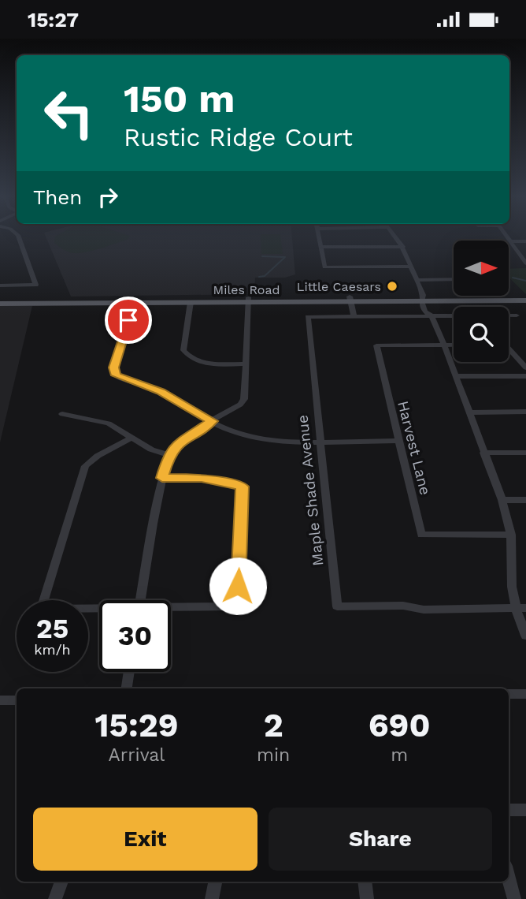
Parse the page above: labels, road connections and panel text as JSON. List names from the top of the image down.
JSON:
{
  "streets": {
    "main road": ["Miles Road"],
    "street": ["Harvest Lane", "Maple Shade Avenue"]
  },
  "places": ["Little Caesars"],
  "north": "right",
  "page": {
    "status": "15:27",
    "turn": ["150 m", "Rustic Ridge Court"],
    "then": "Then",
    "speed": "25 km/h",
    "limit": "30",
    "eta": [
      "15:29",
      "Arrival",
      "2",
      "min",
      "690",
      "m"
    ],
    "buttons": ["Exit", "Share"]
  }
}
